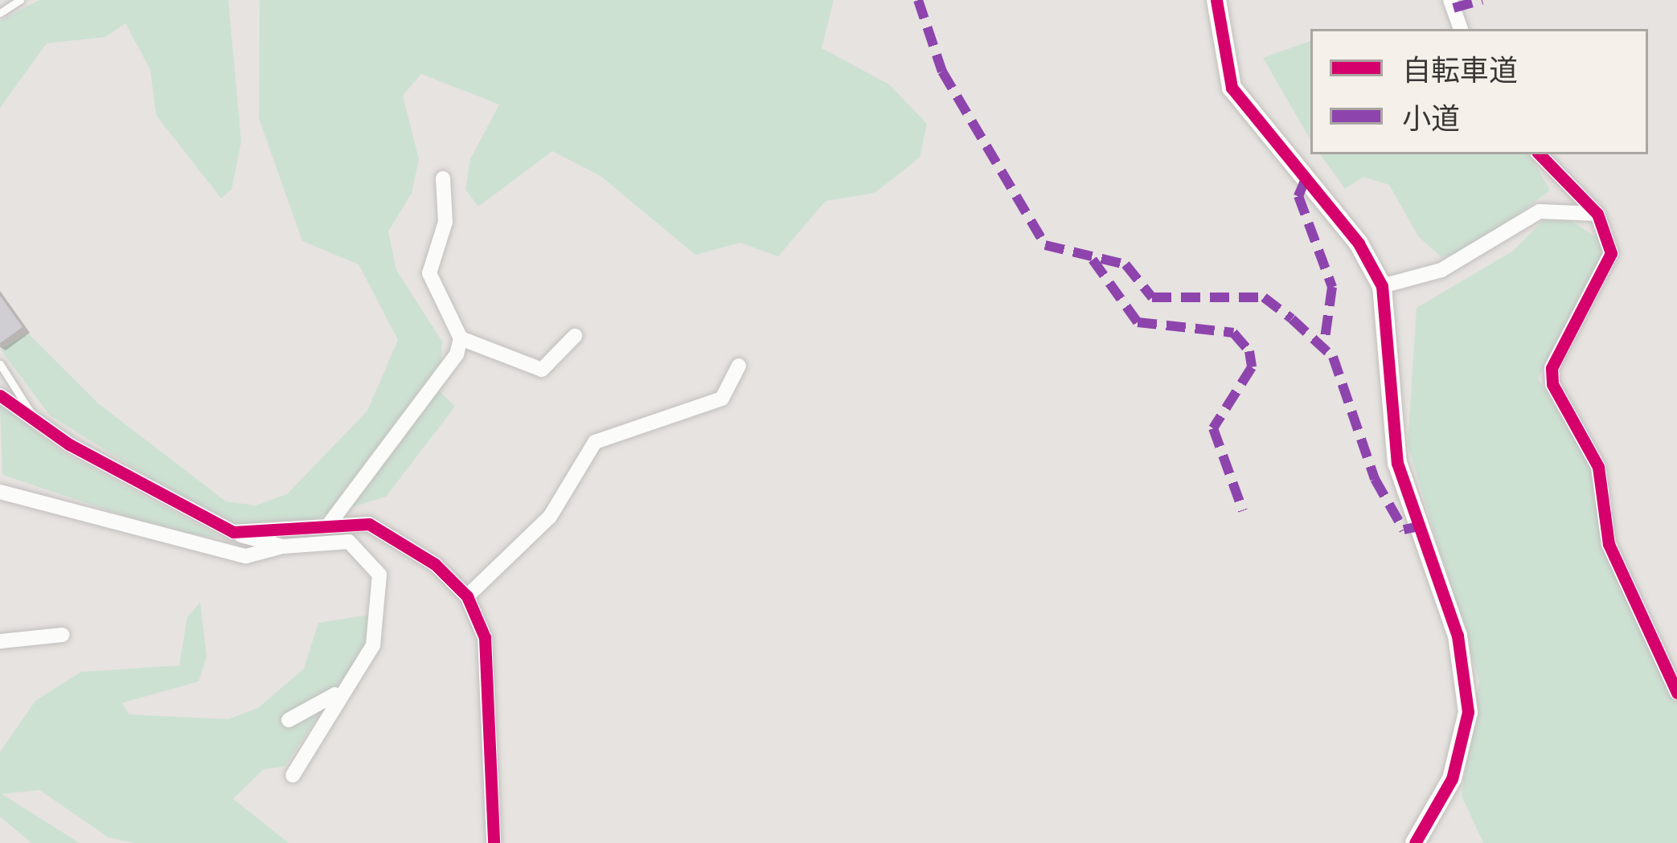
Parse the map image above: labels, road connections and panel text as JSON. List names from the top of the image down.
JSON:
{
  "legend": ["自転車道", "小道"]
}
